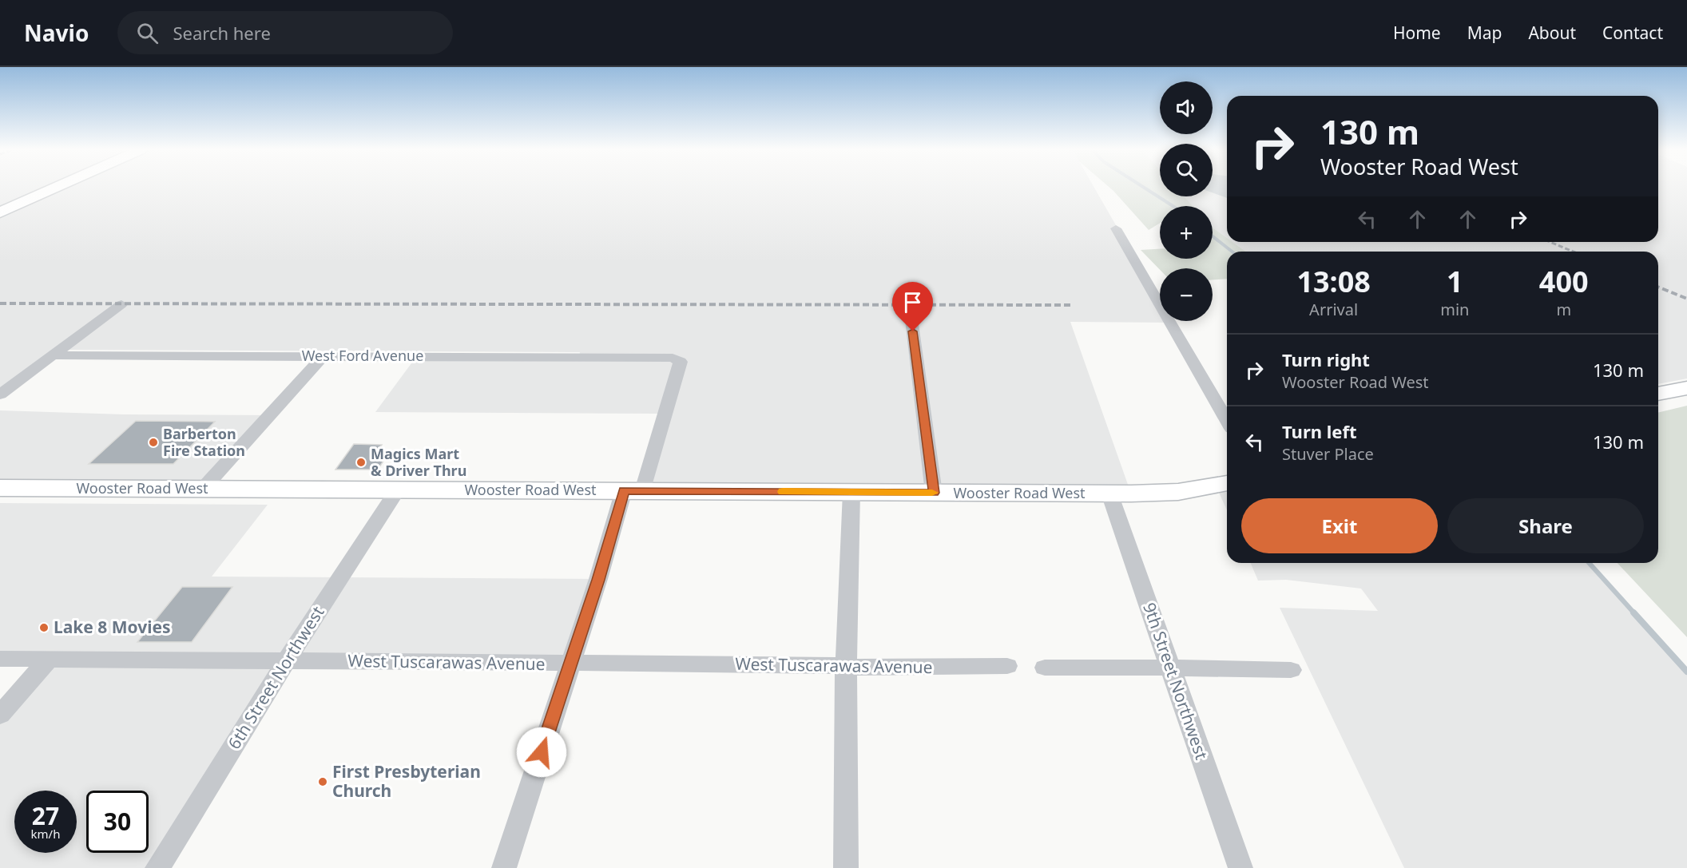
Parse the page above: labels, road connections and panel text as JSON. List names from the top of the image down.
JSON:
{
  "streets": {
    "main road": ["Wooster Road West"],
    "street": [
      "West Ford Avenue",
      "West Tuscarawas Avenue",
      "6th Street Northwest",
      "9th Street Northwest"
    ]
  },
  "crossings": [
    ["West Ford Avenue", "Wooster Road West"],
    ["Wooster Road West", "6th Street Northwest"],
    ["Wooster Road West", "9th Street Northwest"],
    ["West Tuscarawas Avenue", "6th Street Northwest"]
  ],
  "places": [
    "Barberton Fire Station",
    "Magics Mart & Driver Thru",
    "Lake 8 Movies",
    "First Presbyterian Church"
  ],
  "page": {
    "header": "Navio",
    "search": "Search here",
    "nav": [
      "Home",
      "Map",
      "About",
      "Contact"
    ],
    "map_buttons": ["+", "−"],
    "turn": ["130 m", "Wooster Road West"],
    "eta": [
      "13:08",
      "Arrival",
      "1",
      "min",
      "400",
      "m"
    ],
    "list": [
      {
        "name": "Turn right",
        "note": "Wooster Road West",
        "value": "130 m"
      },
      {
        "name": "Turn left",
        "note": "Stuver Place",
        "value": "130 m"
      }
    ],
    "buttons": ["Exit", "Share"],
    "speed": "27 km/h",
    "limit": "30"
  }
}
